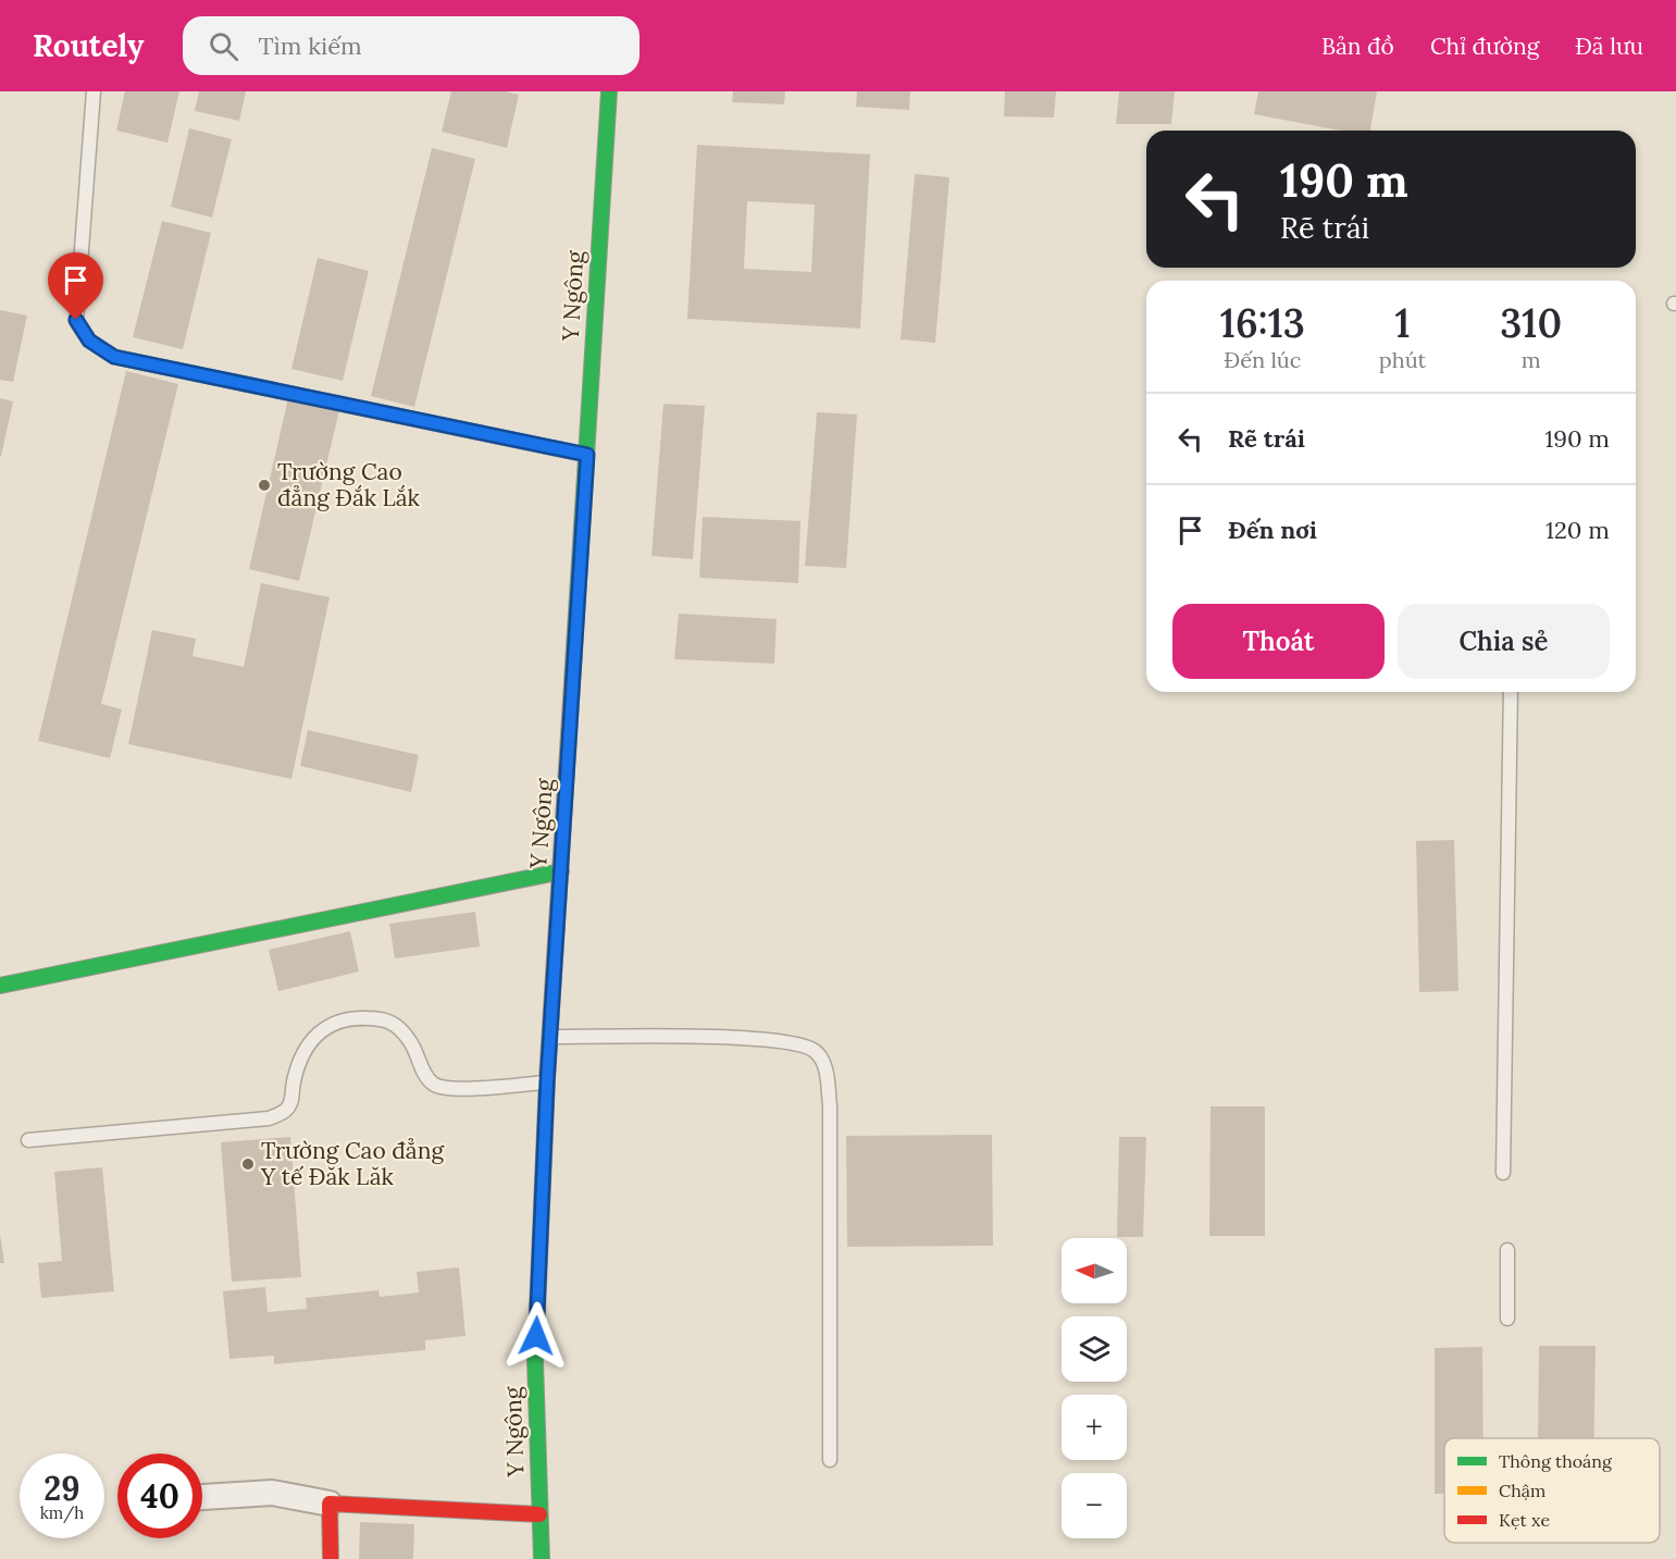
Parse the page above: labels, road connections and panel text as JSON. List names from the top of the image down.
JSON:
{
  "streets": {
    "street": ["Y Ngông"]
  },
  "places": ["Trường Cao đẳng Đắk Lắk", "Trường Cao đẳng Y tế Đăk Lăk"],
  "legend": ["Thông thoáng", "Chậm", "Kẹt xe"],
  "north": "left",
  "page": {
    "header": "Routely",
    "search": "Tìm kiếm",
    "nav": ["Bản đồ", "Chỉ đường", "Đã lưu"],
    "turn": ["190 m", "Rẽ trái"],
    "eta": [
      "16:13",
      "Đến lúc",
      "1",
      "phút",
      "310",
      "m"
    ],
    "list": [
      {
        "name": "Rẽ trái",
        "value": "190 m"
      },
      {
        "name": "Đến nơi",
        "value": "120 m"
      }
    ],
    "buttons": ["Thoát", "Chia sẻ"],
    "map_buttons": ["+", "−"],
    "speed": "29 km/h",
    "limit": "40"
  }
}
